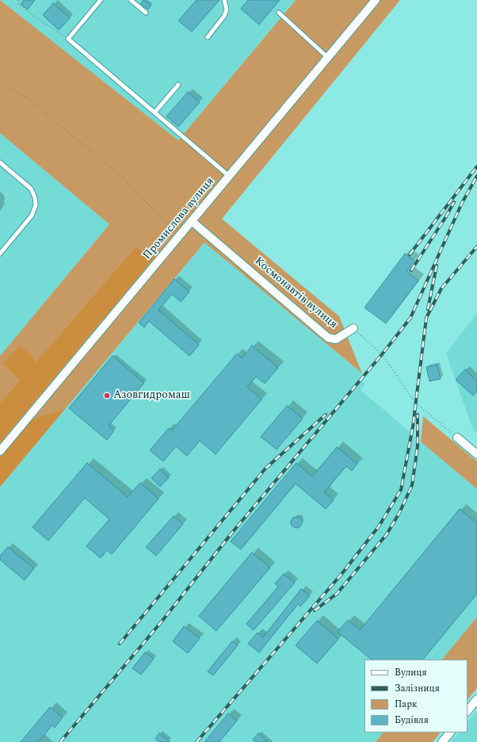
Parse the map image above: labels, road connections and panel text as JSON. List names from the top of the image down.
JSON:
{
  "streets": {
    "street": ["Промислова вулиця", "Космонавтів вулиця"]
  },
  "crossings": [
    ["Промислова вулиця", "Космонавтів вулиця"]
  ],
  "places": ["Азовгидромаш"],
  "legend": [
    "Вулиця",
    "Залізниця",
    "Парк",
    "Будівля"
  ]
}
